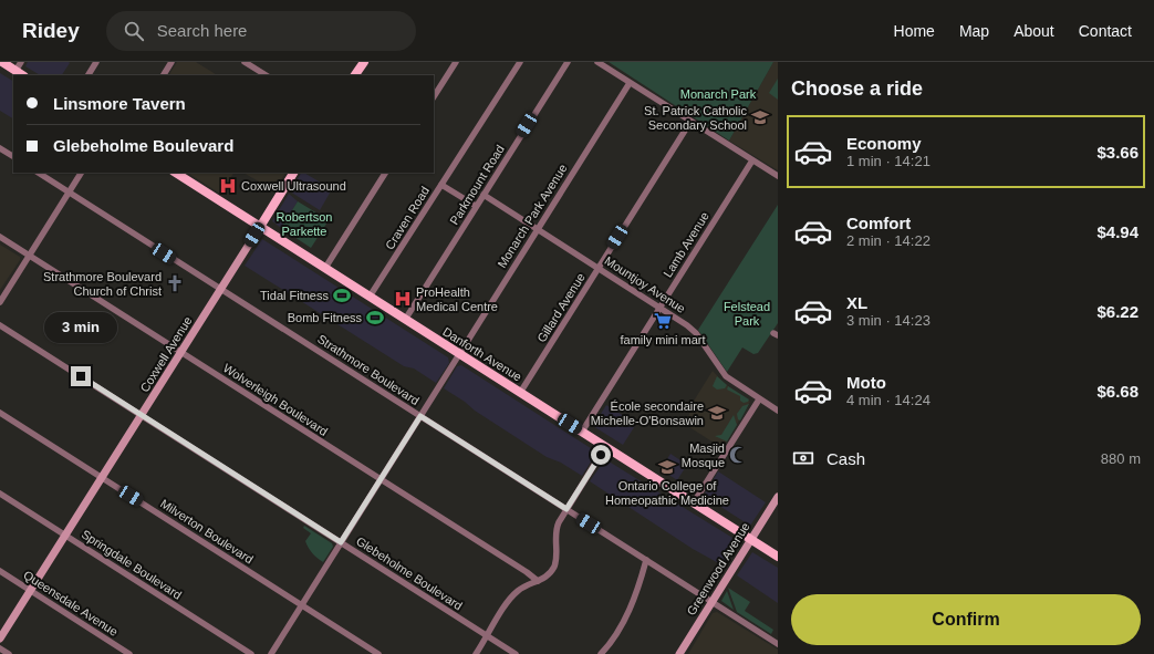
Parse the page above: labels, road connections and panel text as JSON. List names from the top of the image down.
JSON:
{
  "streets": {
    "main road": ["Coxwell Avenue", "Danforth Avenue", "Greenwood Avenue"],
    "street": [
      "Parkmount Road",
      "Monarch Park Avenue",
      "Craven Road",
      "Lamb Avenue",
      "Mountjoy Avenue",
      "Gillard Avenue",
      "Strathmore Boulevard",
      "Wolverleigh Boulevard",
      "Milverton Boulevard",
      "Springdale Boulevard",
      "Glebeholme Boulevard",
      "Queensdale Avenue"
    ]
  },
  "crossings": [
    ["Parkmount Road", "Mountjoy Avenue"],
    ["Parkmount Road", "Danforth Avenue"],
    ["Monarch Park Avenue", "Mountjoy Avenue"],
    ["Monarch Park Avenue", "Danforth Avenue"],
    ["Monarch Park Avenue", "Strathmore Boulevard"],
    ["Monarch Park Avenue", "Wolverleigh Boulevard"],
    ["Monarch Park Avenue", "Milverton Boulevard"],
    ["Monarch Park Avenue", "Glebeholme Boulevard"],
    ["Craven Road", "Danforth Avenue"],
    ["Lamb Avenue", "Mountjoy Avenue"],
    ["Lamb Avenue", "Danforth Avenue"],
    ["Mountjoy Avenue", "Gillard Avenue"],
    ["Gillard Avenue", "Danforth Avenue"],
    ["Coxwell Avenue", "Danforth Avenue"],
    ["Coxwell Avenue", "Strathmore Boulevard"],
    ["Coxwell Avenue", "Wolverleigh Boulevard"],
    ["Coxwell Avenue", "Milverton Boulevard"],
    ["Coxwell Avenue", "Springdale Boulevard"],
    ["Coxwell Avenue", "Glebeholme Boulevard"],
    ["Coxwell Avenue", "Queensdale Avenue"],
    ["Danforth Avenue", "Greenwood Avenue"],
    ["Strathmore Boulevard", "Greenwood Avenue"]
  ],
  "parks": ["Monarch Park", "Robertson Parkette", "Felstead Park"],
  "places": {
    "school or university": ["St. Patrick Catholic Secondary School", "École secondaire Michelle-O'Bonsawin", "Ontario College of Homeopathic Medicine"],
    "hospital": ["Coxwell Ultrasound", "ProHealth Medical Centre"],
    "church": ["Strathmore Boulevard Church of Christ"],
    "sports": ["Tidal Fitness", "Bomb Fitness"],
    "supermarket": ["family mini mart"],
    "mosque": ["Masjid Mosque"]
  },
  "page": {
    "header": "Ridey",
    "search": "Search here",
    "nav": [
      "Home",
      "Map",
      "About",
      "Contact"
    ],
    "heading": "Choose a ride",
    "banner": ["Linsmore Tavern", "Glebeholme Boulevard"],
    "list": [
      {
        "name": "Economy",
        "note": "1 min · 14:21",
        "value": "$3.66"
      },
      {
        "name": "Comfort",
        "note": "2 min · 14:22",
        "value": "$4.94"
      },
      {
        "name": "XL",
        "note": "3 min · 14:23",
        "value": "$6.22"
      },
      {
        "name": "Moto",
        "note": "4 min · 14:24",
        "value": "$6.68"
      }
    ],
    "bubble": "3 min",
    "pay": ["Cash", "880 m"],
    "buttons": "Confirm"
  }
}
